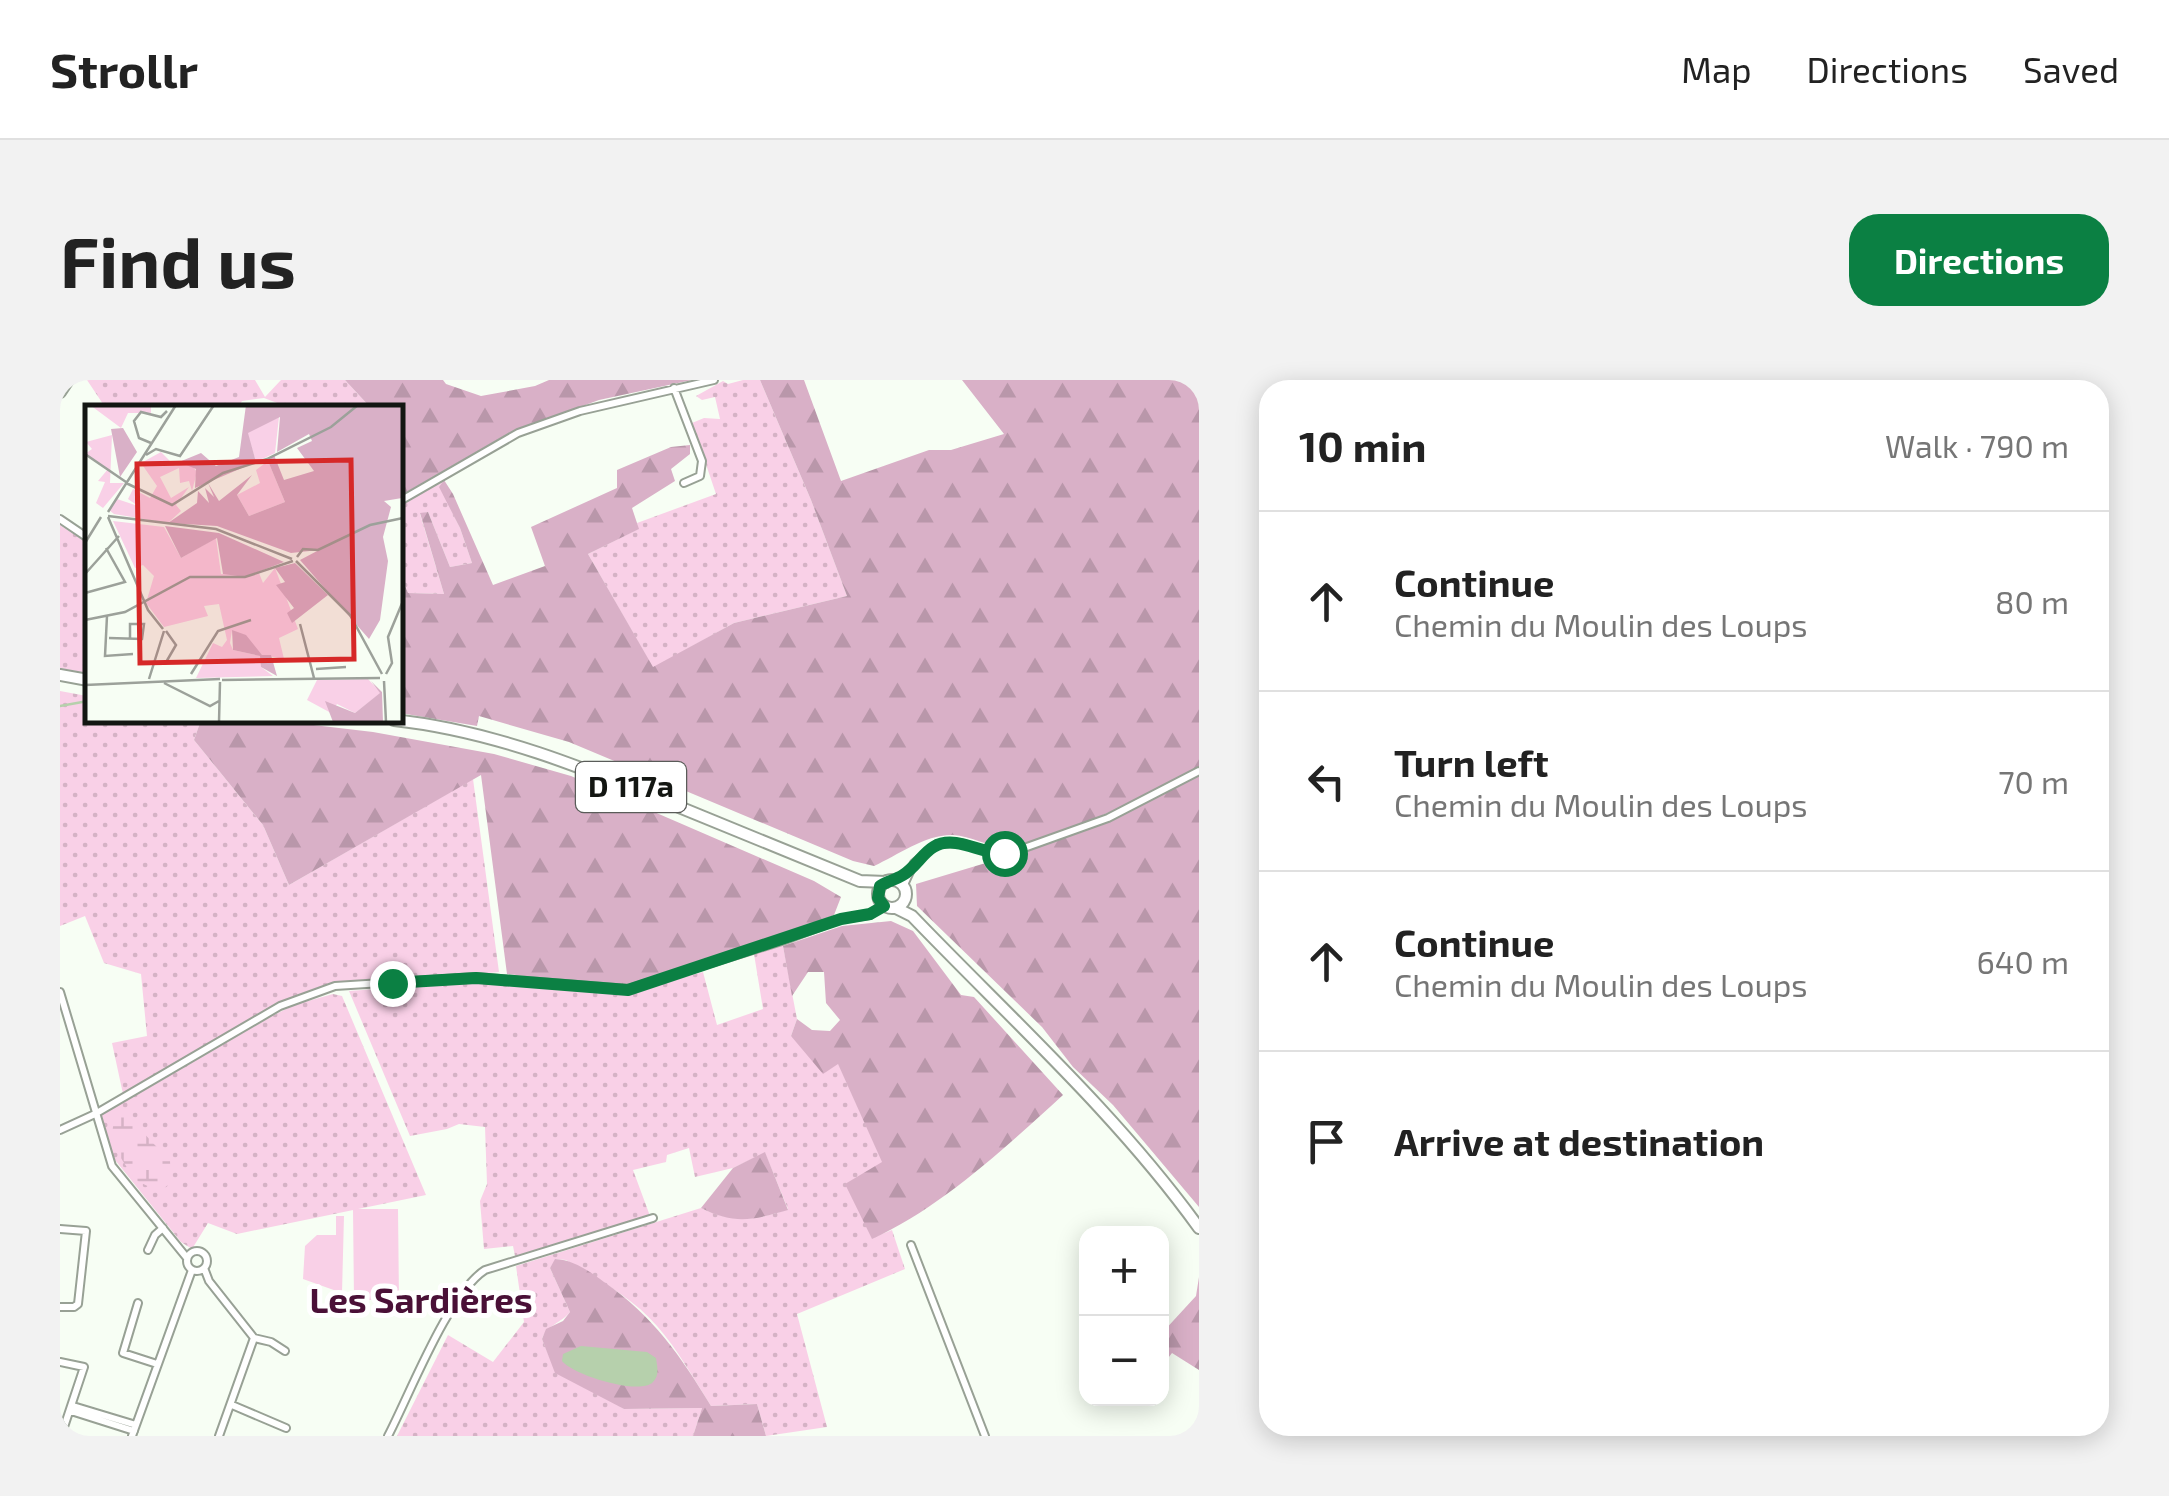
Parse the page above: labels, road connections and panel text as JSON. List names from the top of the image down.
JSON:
{
  "streets": {
    "main road": ["D 117a"]
  },
  "districts": ["Les Sardières"],
  "page": {
    "header": "Strollr",
    "nav": ["Map", "Directions", "Saved"],
    "buttons": "Directions",
    "title": "Find us",
    "heading": ["10 min", "Walk · 790 m"],
    "list": [
      ["Continue", "Chemin du Moulin des Loups", "80 m"],
      ["Turn left", "Chemin du Moulin des Loups", "70 m"],
      ["Continue", "Chemin du Moulin des Loups", "640 m"],
      "Arrive at destination"
    ],
    "map_buttons": ["+", "−"]
  }
}
